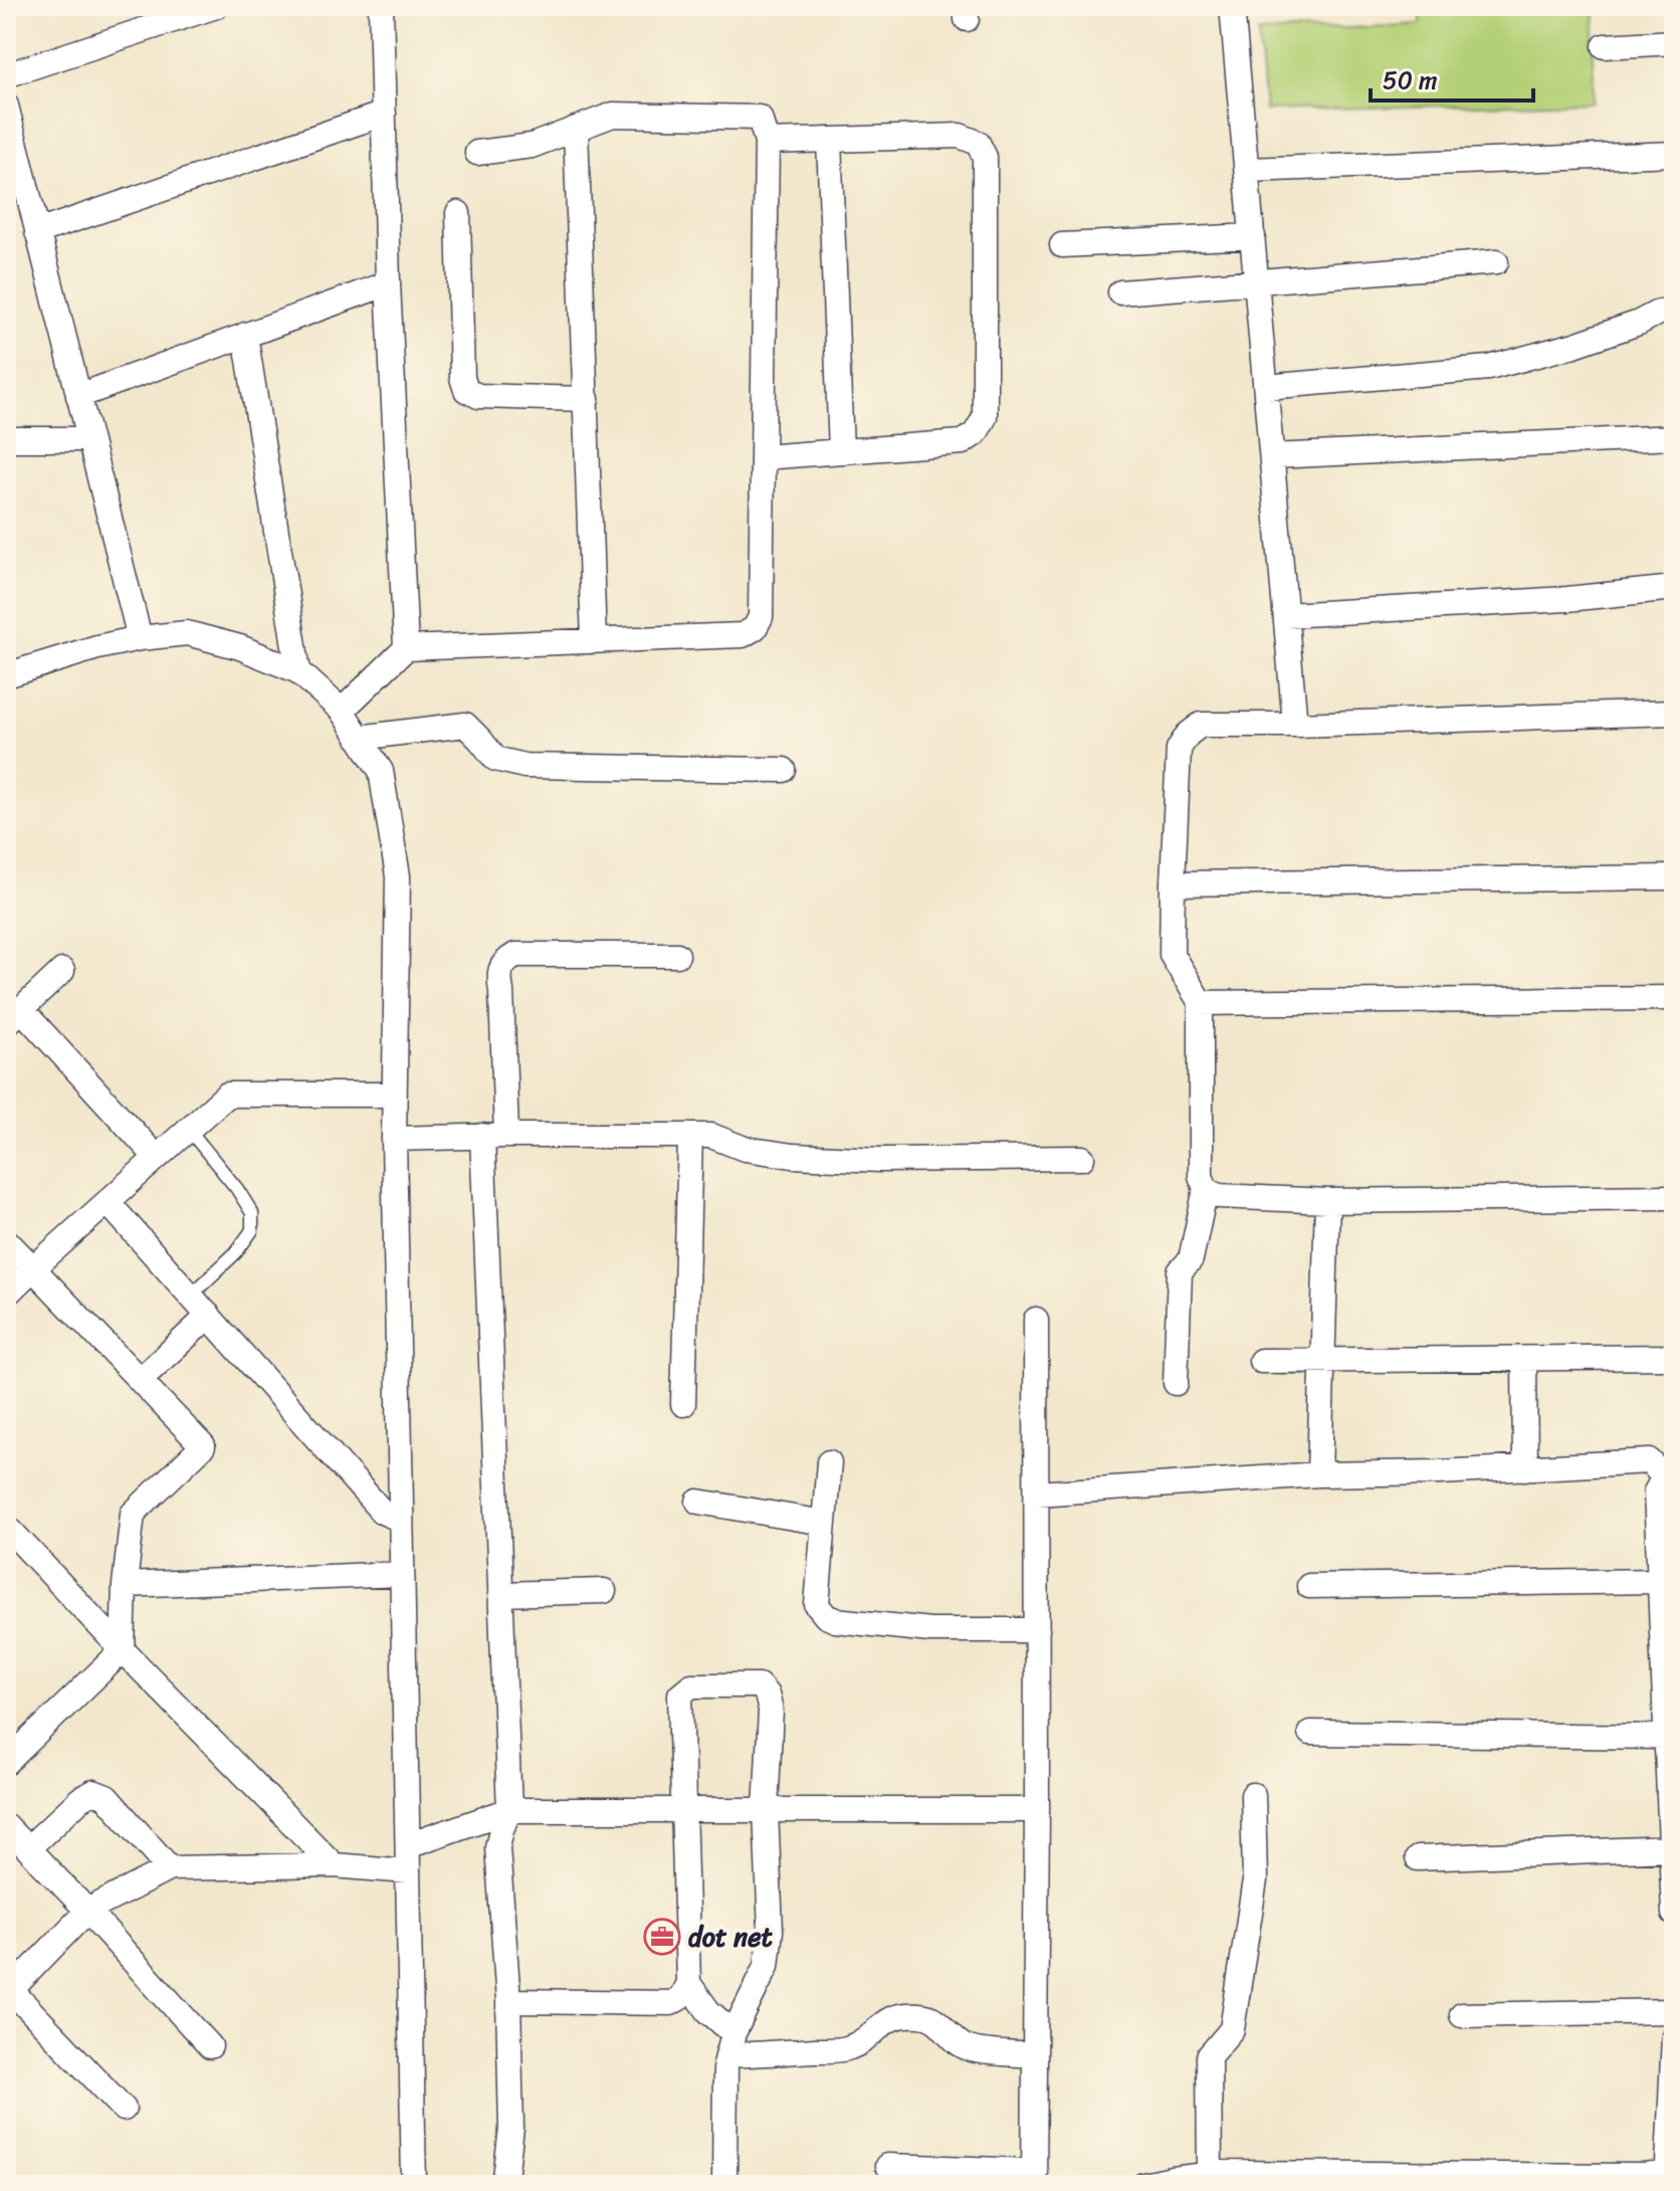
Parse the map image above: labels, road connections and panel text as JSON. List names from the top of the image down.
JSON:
{
  "places": {
    "office": ["dot net"]
  },
  "scale_bar": "50 m"
}
